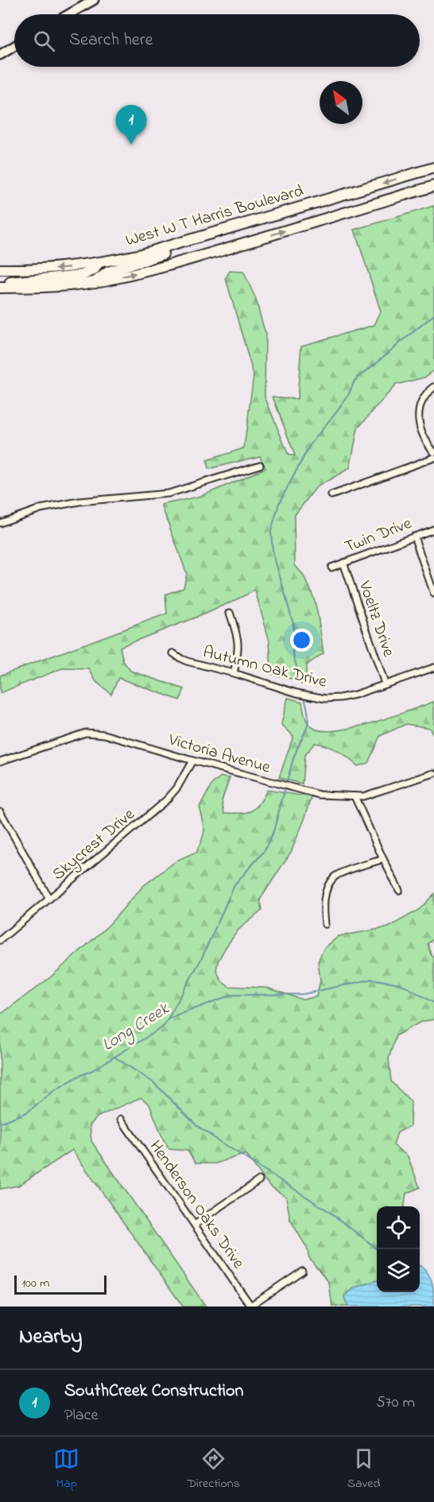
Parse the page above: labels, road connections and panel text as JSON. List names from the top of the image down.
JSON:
{
  "streets": {
    "main road": ["West W T Harris Boulevard"],
    "street": [
      "Twin Drive",
      "Voeltz Drive",
      "Autumn Oak Drive",
      "Victoria Avenue",
      "Skycrest Drive",
      "Henderson Oaks Drive"
    ]
  },
  "crossings": [
    ["Twin Drive", "Voeltz Drive"],
    ["Voeltz Drive", "Autumn Oak Drive"],
    ["Victoria Avenue", "Skycrest Drive"]
  ],
  "water": ["Long Creek"],
  "scale_bar": "100 m",
  "north": "top left",
  "page": {
    "search": "Search here",
    "pins": "1",
    "scale": "100 m",
    "heading": "Nearby",
    "list": [
      {
        "mark": "1",
        "name": "SouthCreek Construction",
        "note": "Place",
        "value": "570 m"
      }
    ],
    "nav": ["Map", "Directions", "Saved"]
  }
}
